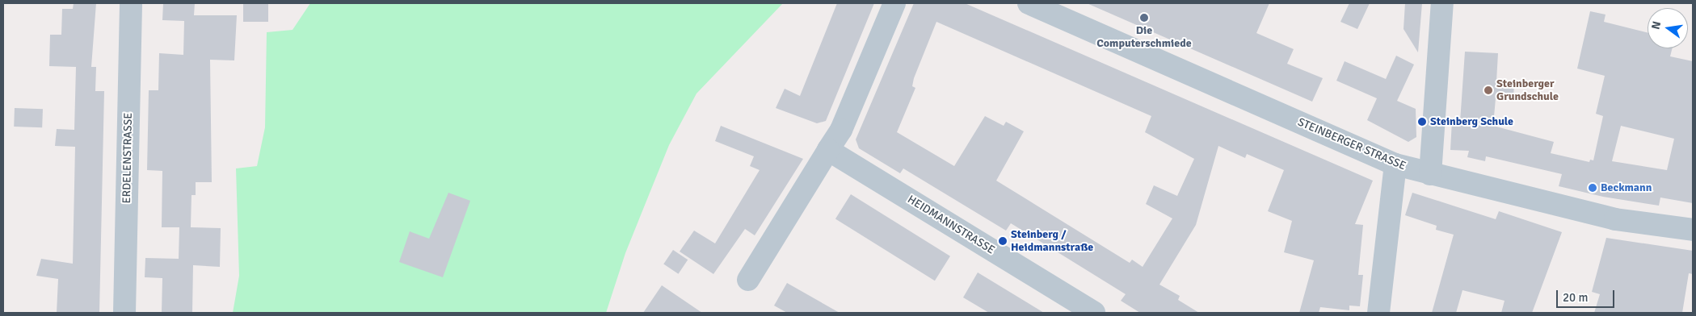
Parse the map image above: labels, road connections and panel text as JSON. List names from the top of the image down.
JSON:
{
  "streets": {
    "street": ["STEINBERGER STRASSE", "ERDELENSTRASSE", "HEIDMANNSTRASSE"]
  },
  "places": [
    "Die Computerschmiede",
    "Steinberger Grundschule",
    "Steinberg Schule",
    "Beckmann",
    "Steinberg / Heidmannstraße"
  ],
  "scale_bar": "20 m",
  "north": "left"
}
